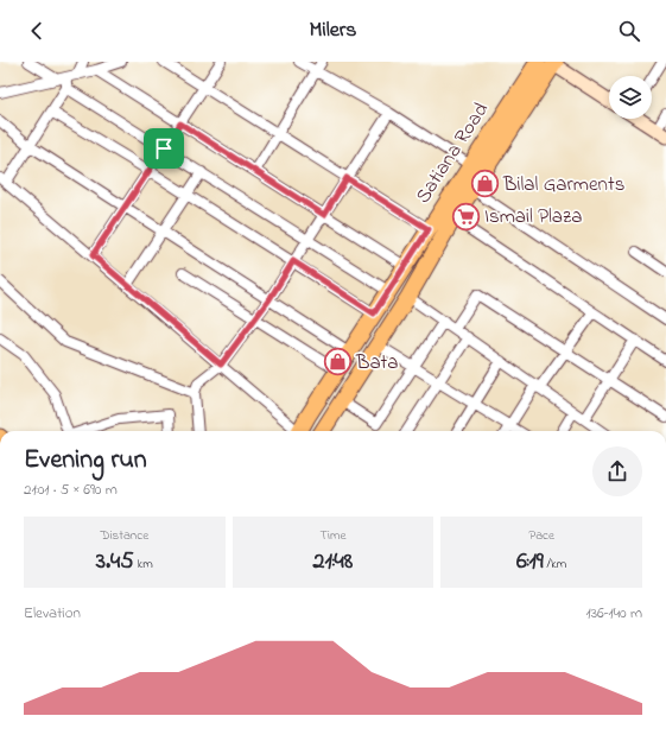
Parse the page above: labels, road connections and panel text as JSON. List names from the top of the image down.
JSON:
{
  "streets": {
    "main road": ["Satiana Road"]
  },
  "places": {
    "shop": ["Bilal Garments", "Bata"],
    "supermarket": ["Ismail Plaza"]
  },
  "page": {
    "header": "Milers",
    "heading": ["Evening run", "21:01 · 5 × 690 m"],
    "stats": [
      ["Distance", "3.45 km"],
      ["Time", "21:48"],
      ["Pace", "6:19 /km"]
    ],
    "chart": ["Elevation", "136–140 m"]
  }
}
